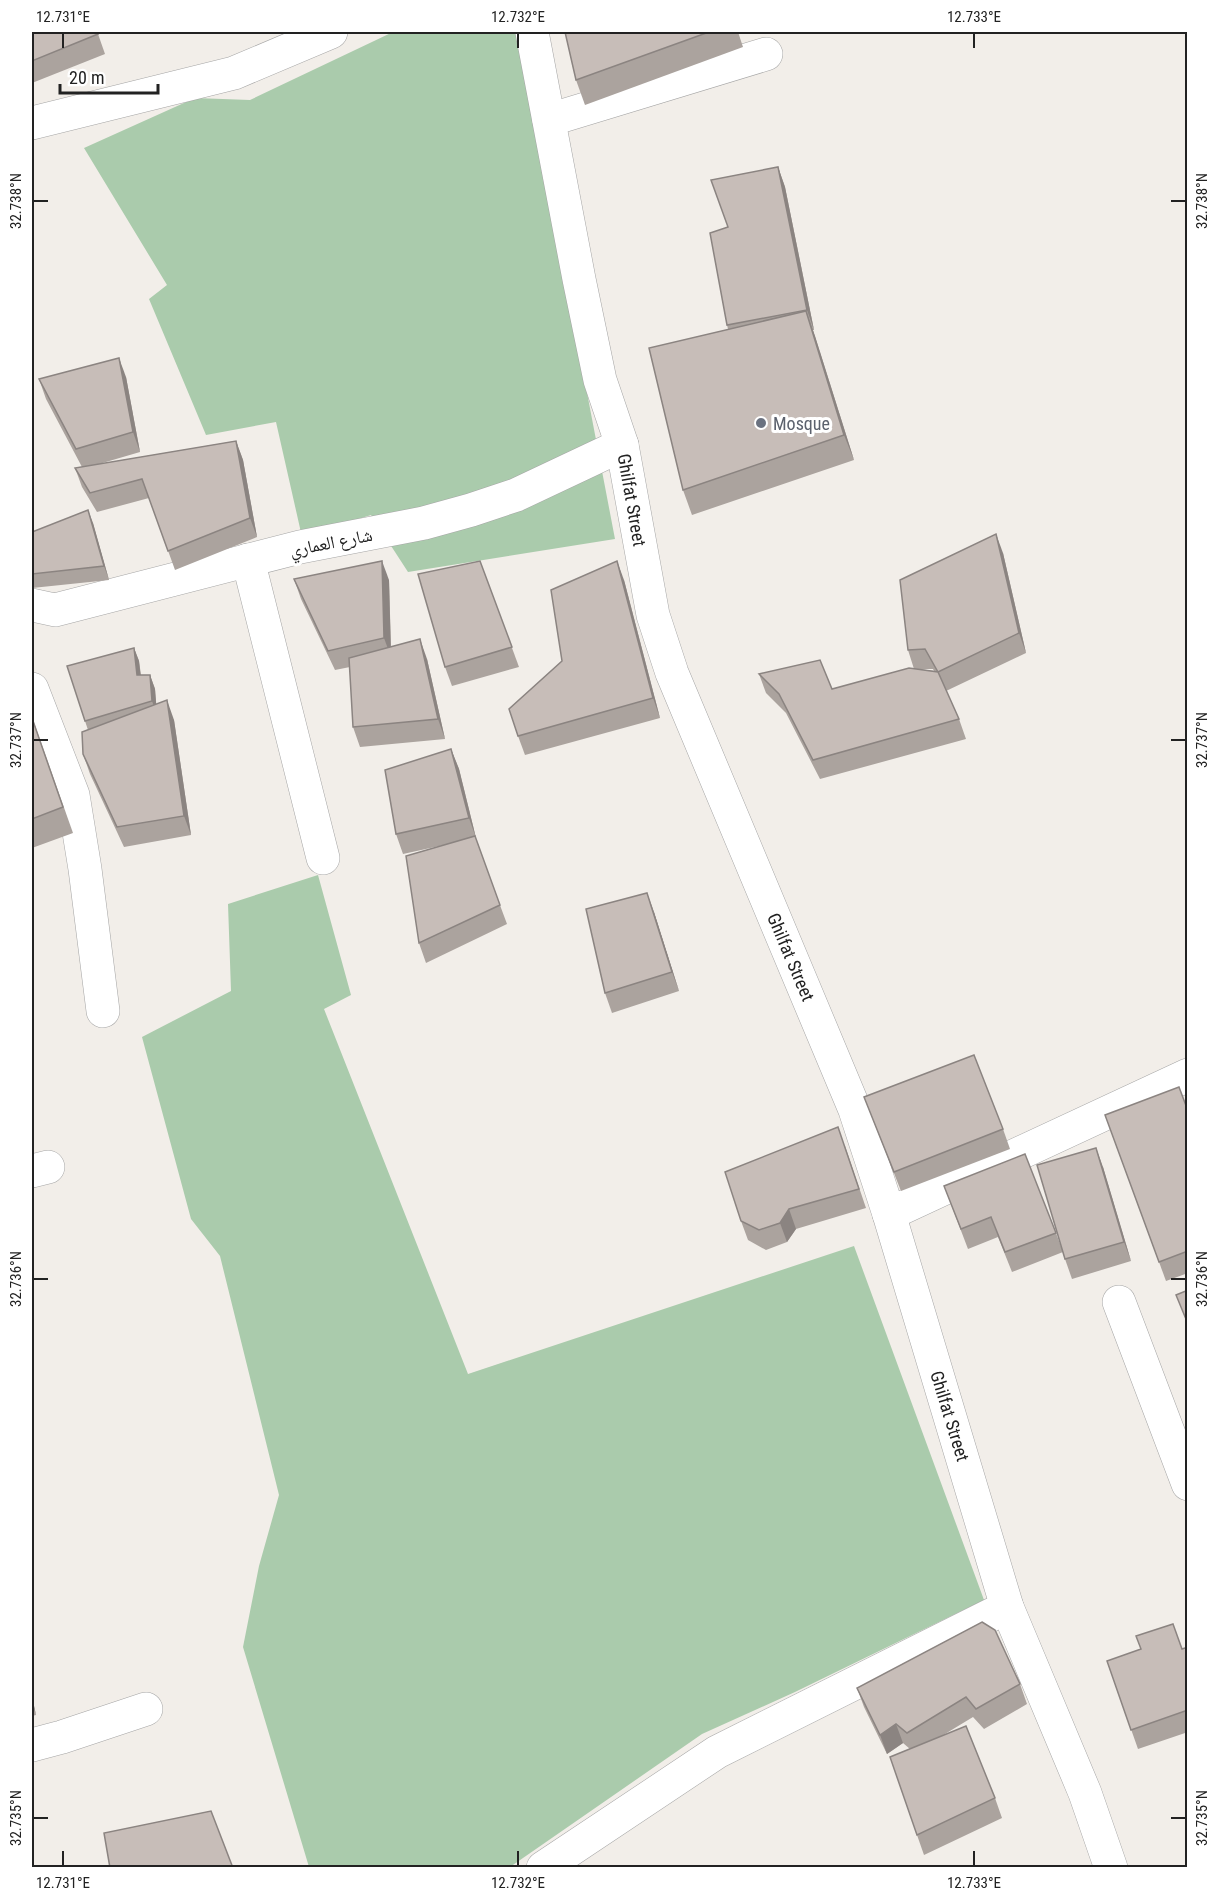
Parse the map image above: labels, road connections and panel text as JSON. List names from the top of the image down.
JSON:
{
  "streets": {
    "street": ["Ghilfat Street", "شارع العماري"]
  },
  "crossings": [
    ["Ghilfat Street", "شارع العماري"]
  ],
  "places": ["Mosque"],
  "scale_bar": "20 m",
  "coordinates": [
    "12.731°E",
    "12.732°E",
    "12.733°E",
    "32.738°N",
    "32.737°N",
    "32.736°N",
    "32.735°N"
  ]
}
